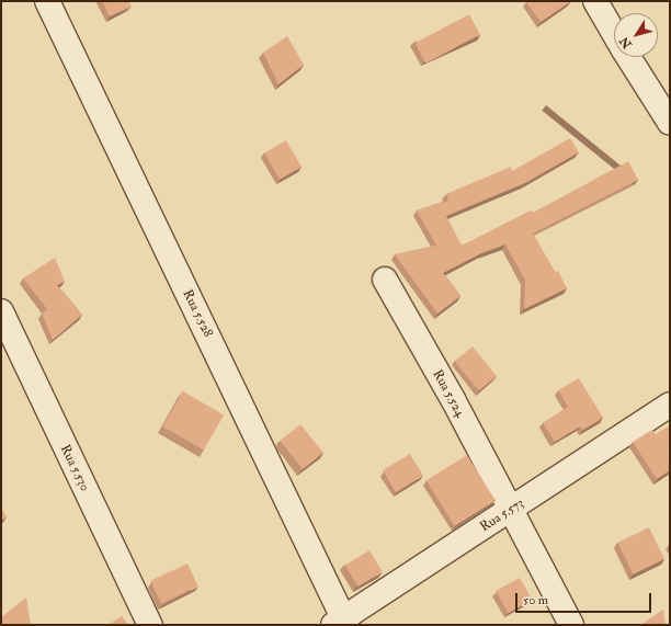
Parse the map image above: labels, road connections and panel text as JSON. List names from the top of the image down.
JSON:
{
  "streets": {
    "street": [
      "Rua 5.528",
      "Rua 5.524",
      "Rua 5.530",
      "Rua 5.573"
    ]
  },
  "crossings": [
    ["Rua 5.528", "Rua 5.573"],
    ["Rua 5.524", "Rua 5.573"]
  ],
  "scale_bar": "50 m",
  "north": "bottom left"
}
